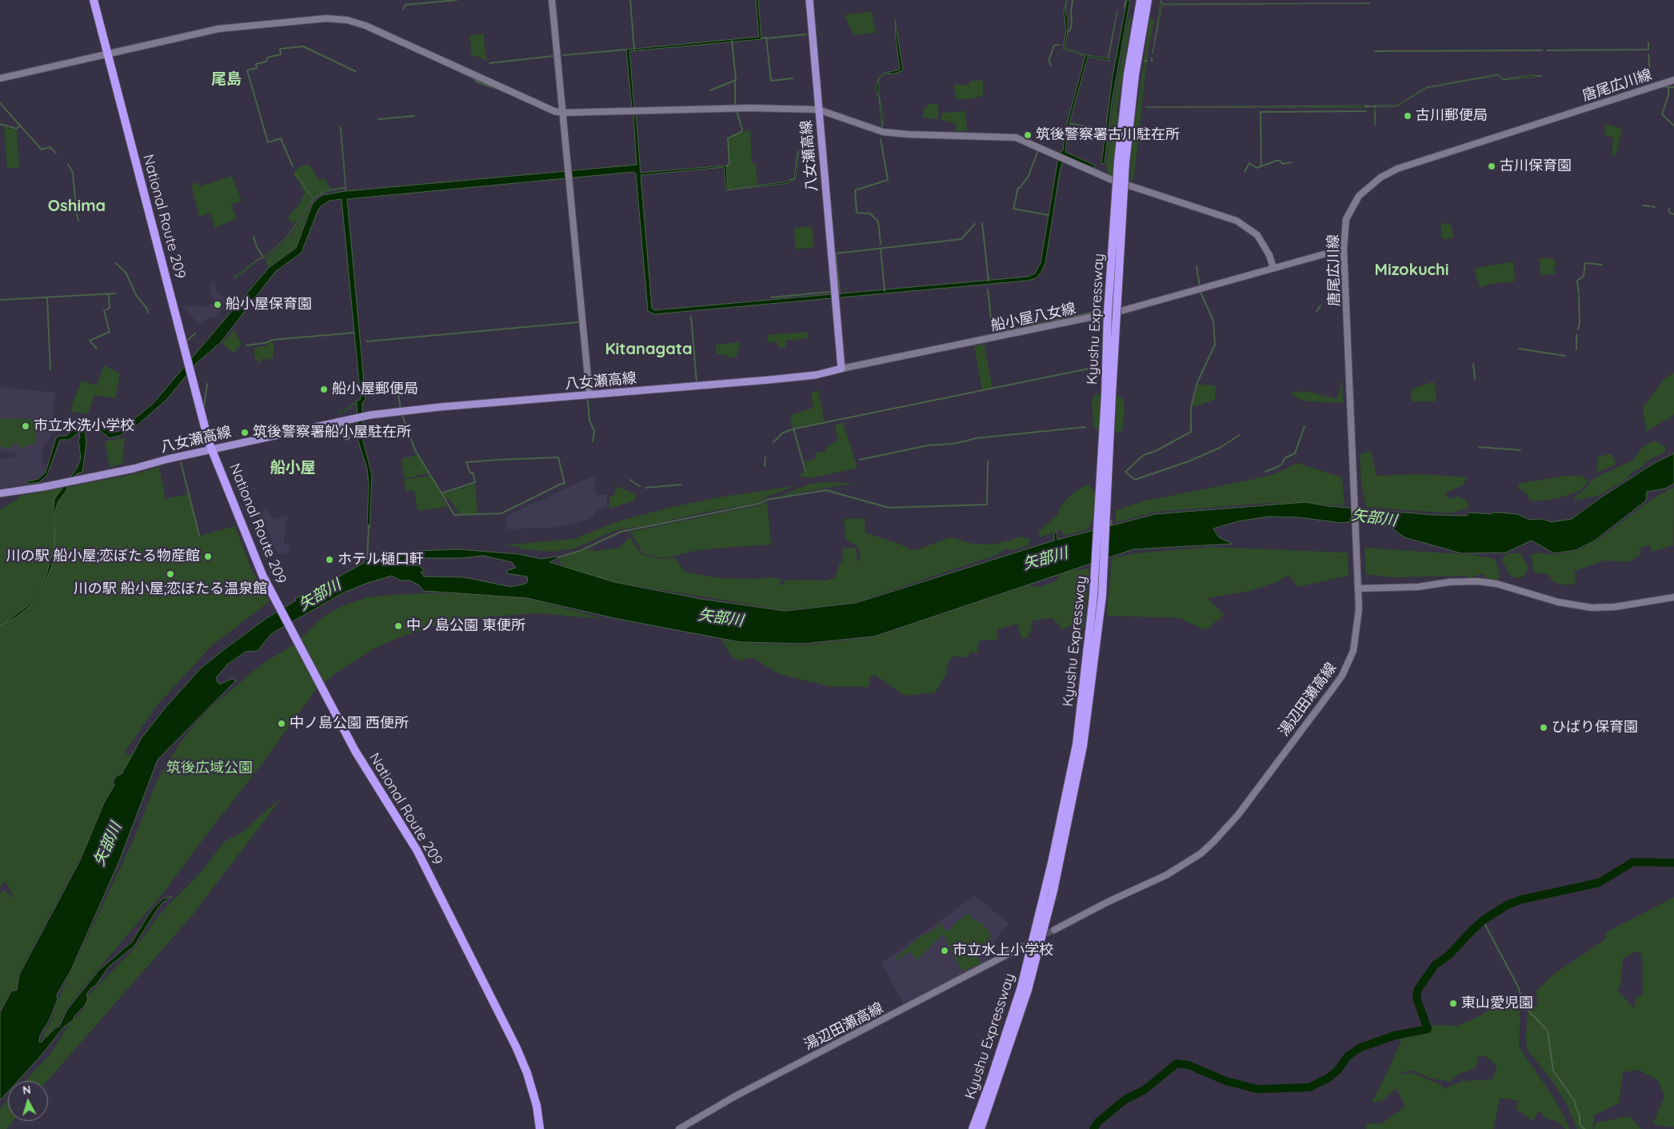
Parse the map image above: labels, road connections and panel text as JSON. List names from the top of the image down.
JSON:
{
  "streets": {
    "highway": ["National Route 209", "Kyushu Expressway"],
    "main road": [
      "唐尾広川線",
      "八女瀬高線",
      "船小屋八女線",
      "湯辺田瀬高線"
    ]
  },
  "crossings": [
    ["唐尾広川線", "船小屋八女線"],
    ["唐尾広川線", "湯辺田瀬高線"],
    ["八女瀬高線", "National Route 209"],
    ["八女瀬高線", "船小屋八女線"]
  ],
  "districts": [
    "尾島",
    "Oshima",
    "Mizokuchi",
    "Kitanagata",
    "船小屋"
  ],
  "water": ["矢部川"],
  "parks": ["筑後広域公園"],
  "places": [
    "古川郵便局",
    "筑後警察署古川駐在所",
    "古川保育園",
    "船小屋保育園",
    "船小屋郵便局",
    "市立水洗小学校",
    "筑後警察署船小屋駐在所",
    "川の駅 船小屋;恋ぼたる物産館",
    "ホテル樋口軒",
    "川の駅 船小屋;恋ぼたる温泉館",
    "中ノ島公園 東便所",
    "中ノ島公園 西便所",
    "ひばり保育園",
    "市立水上小学校",
    "東山愛児園"
  ],
  "north": "top"
}
